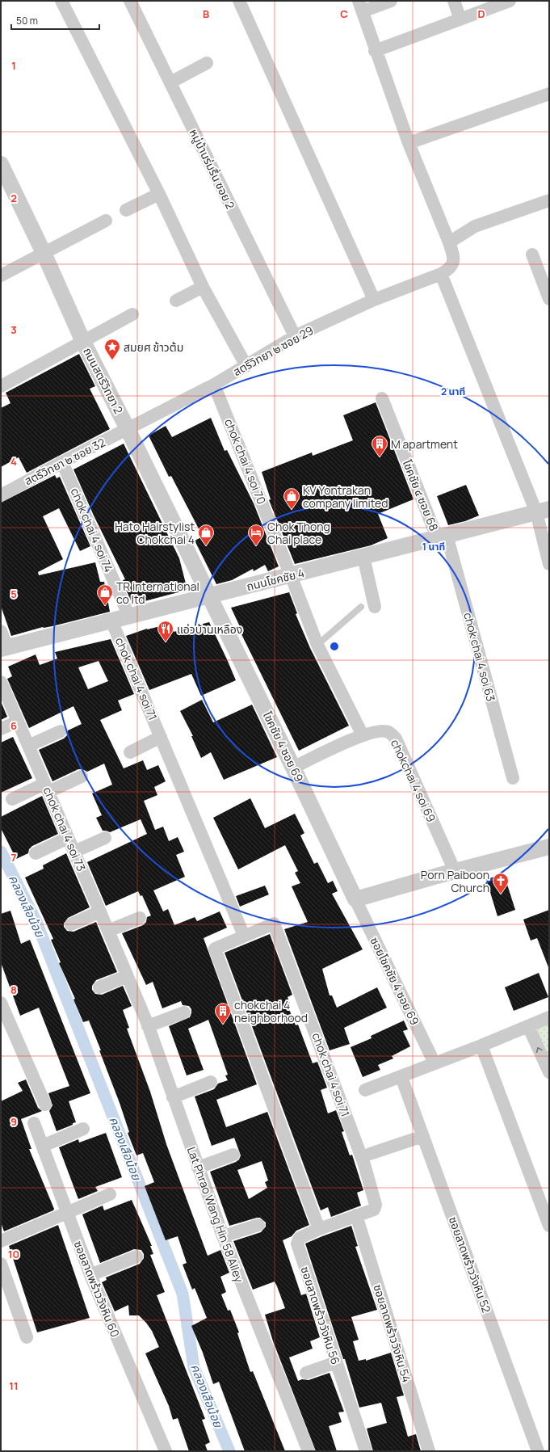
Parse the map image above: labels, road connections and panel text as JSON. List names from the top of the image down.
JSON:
{
  "streets": {
    "street": [
      "หมู่บ้านร่มรื่น ซอย 2",
      "สตรีวิทยา ๒ ซอย 29",
      "ถนนสตรีวิทยา 2",
      "สตรีวิทยา ๒ ซอย 32",
      "chok chai 4 soi 70",
      "โชคชัย ๔ ซอย 68",
      "chok chai 4 soi 74",
      "ถนนโชคชัย 4",
      "chok chai 4 soi 63",
      "chok chai 4 soi 71",
      "โชคชัย 4 ซอย 69",
      "chokchai 4 soi 69",
      "chok chai 4 soi 73",
      "ซอยโชคชัย 4 ซอย 69",
      "Lat Phrao Wang Hin 58 Alley",
      "ซอยลาดพร้าววังหิน 52",
      "ซอยลาดพร้าววังหิน 60",
      "ซอยลาดพร้าววังหิน 56",
      "ซอยลาดพร้าววังหิน 54"
    ]
  },
  "crossings": [
    ["หมู่บ้านร่มรื่น ซอย 2", "สตรีวิทยา ๒ ซอย 29"],
    ["สตรีวิทยา ๒ ซอย 29", "ถนนสตรีวิทยา 2"],
    ["สตรีวิทยา ๒ ซอย 29", "สตรีวิทยา ๒ ซอย 32"],
    ["สตรีวิทยา ๒ ซอย 29", "chok chai 4 soi 70"],
    ["ถนนสตรีวิทยา 2", "สตรีวิทยา ๒ ซอย 32"],
    ["ถนนสตรีวิทยา 2", "ถนนโชคชัย 4"],
    ["ถนนสตรีวิทยา 2", "โชคชัย 4 ซอย 69"],
    ["สตรีวิทยา ๒ ซอย 32", "chok chai 4 soi 74"],
    ["chok chai 4 soi 70", "ถนนโชคชัย 4"],
    ["chok chai 4 soi 70", "chokchai 4 soi 69"],
    ["โชคชัย ๔ ซอย 68", "ถนนโชคชัย 4"],
    ["โชคชัย ๔ ซอย 68", "chok chai 4 soi 63"],
    ["chok chai 4 soi 74", "ถนนโชคชัย 4"],
    ["ถนนโชคชัย 4", "chok chai 4 soi 63"],
    ["ถนนโชคชัย 4", "chok chai 4 soi 71"],
    ["ถนนโชคชัย 4", "โชคชัย 4 ซอย 69"],
    ["chok chai 4 soi 71", "ซอยลาดพร้าววังหิน 56"],
    ["โชคชัย 4 ซอย 69", "chokchai 4 soi 69"],
    ["โชคชัย 4 ซอย 69", "ซอยโชคชัย 4 ซอย 69"],
    ["chok chai 4 soi 73", "Lat Phrao Wang Hin 58 Alley"],
    ["ซอยลาดพร้าววังหิน 56", "ซอยลาดพร้าววังหิน 54"]
  ],
  "water": ["คลองเสือน้อย"],
  "places": {
    "place": ["สมยศ ข้าวต้ม"],
    "building": ["M apartment", "chokchai 4 neighborhood"],
    "shop": ["KV Yontrakan company limited", "Hato Hairstylist Chokchai 4", "TR international co ltd"],
    "hotel": ["Chok Thong Chai place"],
    "restaurant": ["แอ่วบ้านเหลือง"],
    "church": ["Porn Paiboon Church"]
  },
  "scale_bar": "50 m",
  "grid": {
    "columns": ["B", "C", "D"],
    "rows": [
      "1",
      "2",
      "3",
      "4",
      "5",
      "6",
      "7",
      "8",
      "9",
      "10",
      "11"
    ]
  },
  "rings": ["2 นาที", "1 นาที"]
}
